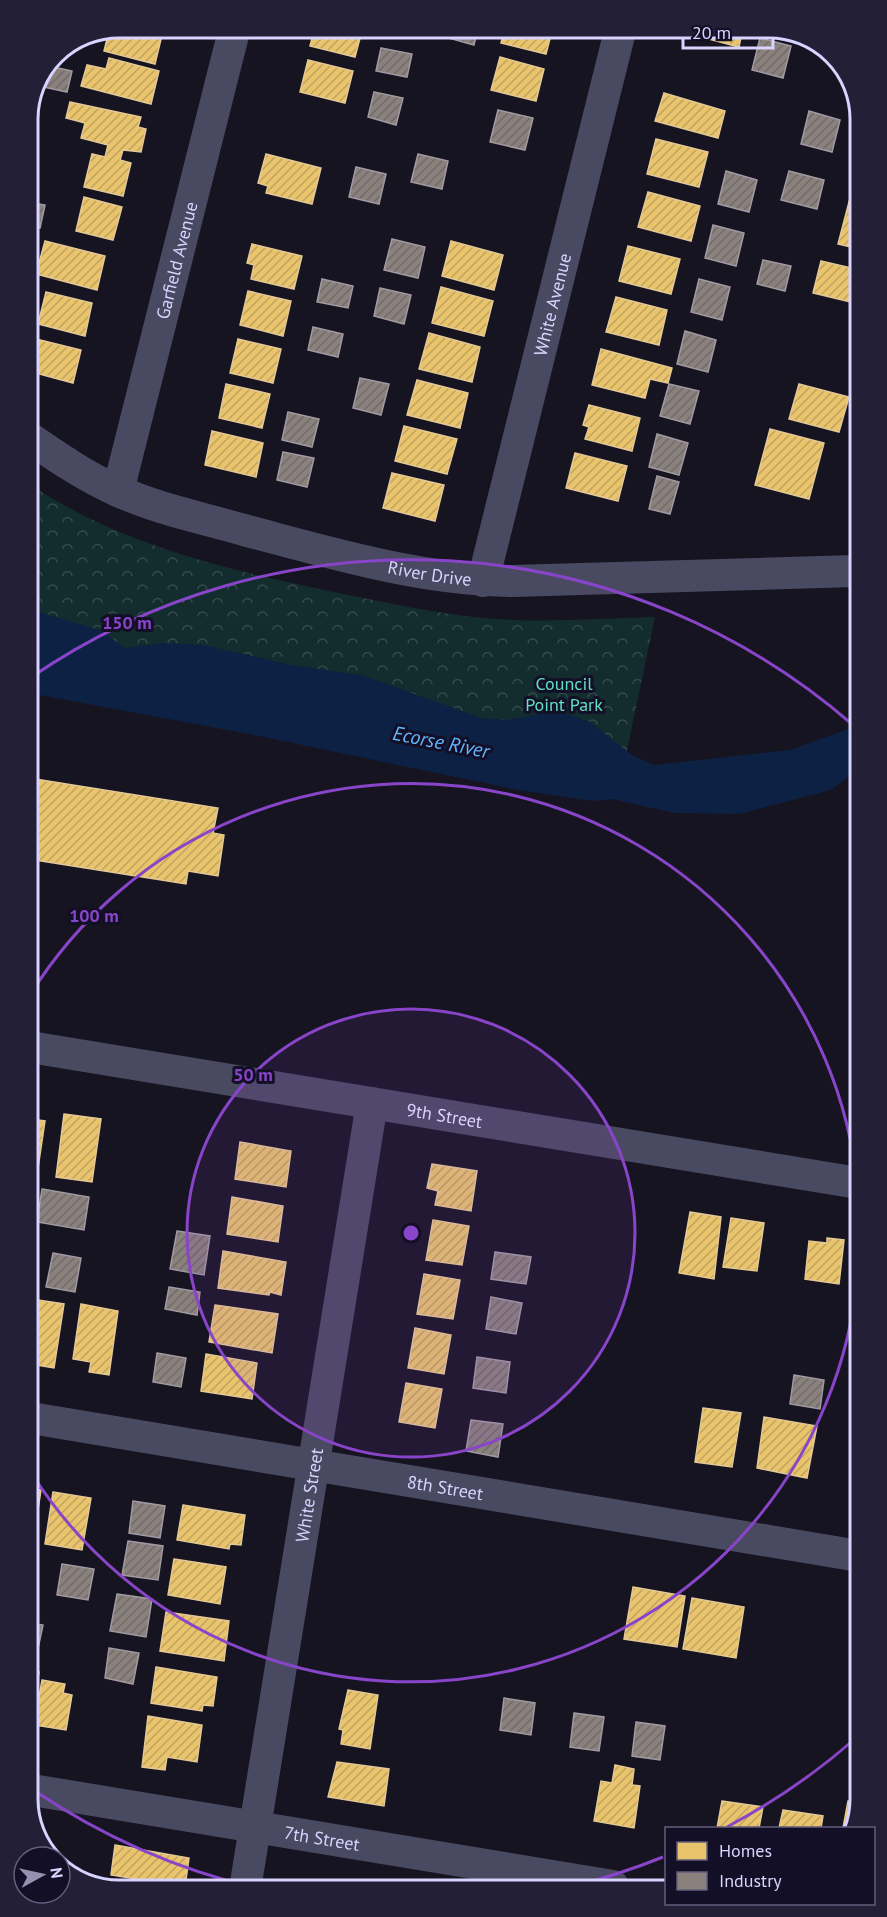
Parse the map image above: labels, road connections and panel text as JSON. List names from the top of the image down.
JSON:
{
  "streets": {
    "street": [
      "Garfield Avenue",
      "White Avenue",
      "River Drive",
      "9th Street",
      "8th Street",
      "White Street",
      "7th Street"
    ]
  },
  "crossings": [
    ["Garfield Avenue", "River Drive"],
    ["White Avenue", "River Drive"],
    ["9th Street", "White Street"],
    ["8th Street", "White Street"],
    ["White Street", "7th Street"]
  ],
  "water": ["Ecorse River"],
  "parks": ["Council Point Park"],
  "legend": ["Homes", "Industry"],
  "scale_bar": "20 m",
  "north": "right",
  "rings": ["150 m", "100 m", "50 m"]
}
